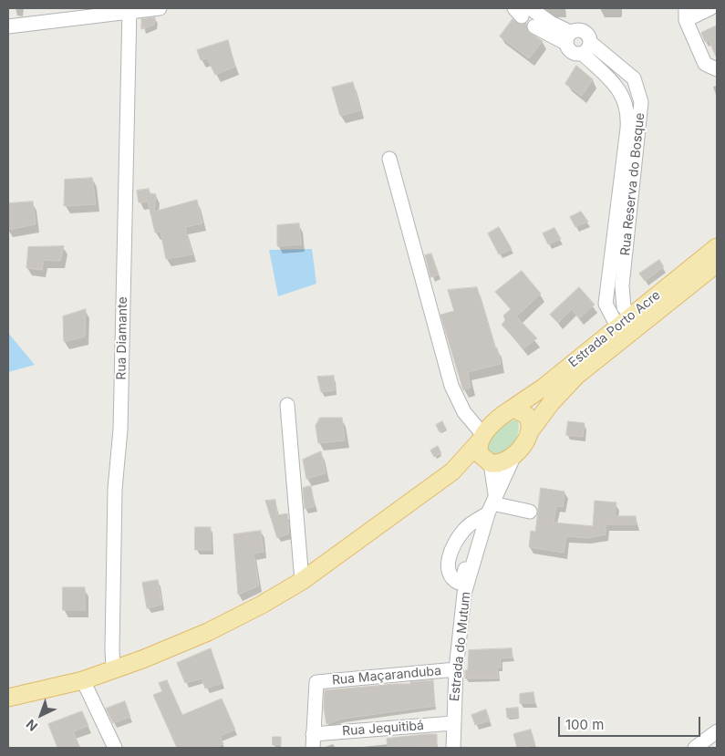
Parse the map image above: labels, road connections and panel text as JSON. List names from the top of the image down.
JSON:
{
  "streets": {
    "main road": ["Estrada Porto Acre"],
    "street": [
      "Rua Reserva do Bosque",
      "Rua Diamante",
      "Estrada do Mutum",
      "Rua Maçaranduba",
      "Rua Jequitibá"
    ]
  },
  "crossings": [
    ["Rua Reserva do Bosque", "Estrada Porto Acre"],
    ["Estrada Porto Acre", "Estrada do Mutum"],
    ["Estrada do Mutum", "Rua Maçaranduba"],
    ["Estrada do Mutum", "Rua Jequitibá"],
    ["Rua Maçaranduba", "Rua Jequitibá"]
  ],
  "scale_bar": "100 m",
  "north": "bottom left"
}
